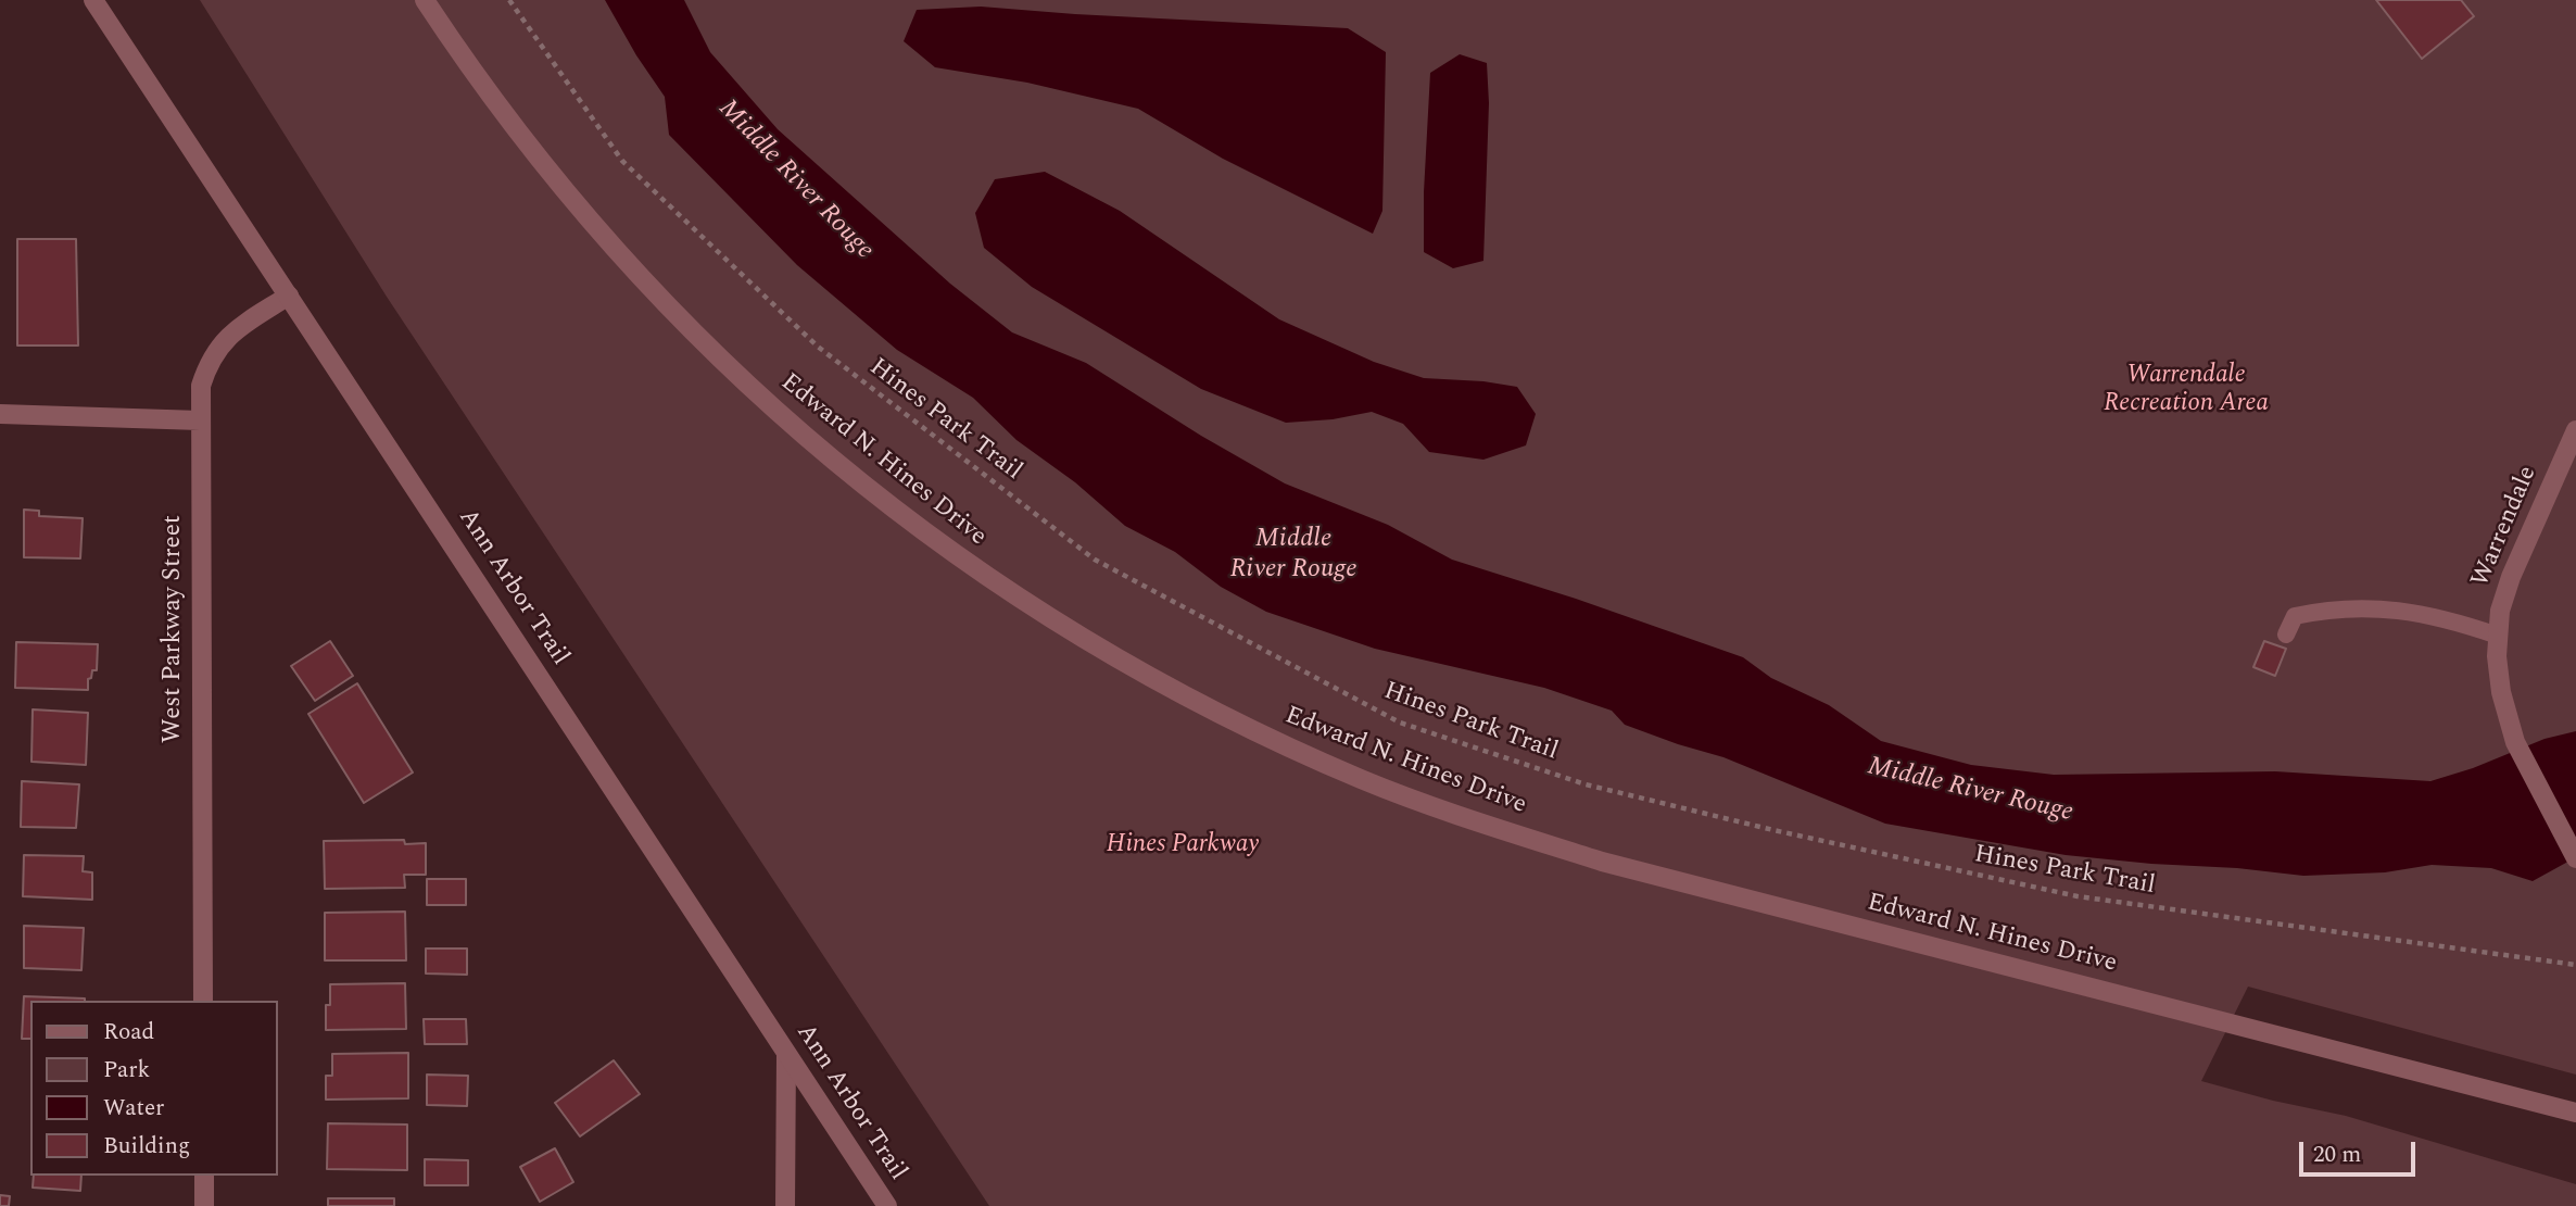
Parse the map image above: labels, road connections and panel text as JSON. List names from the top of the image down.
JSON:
{
  "streets": {
    "street": [
      "Edward N. Hines Drive",
      "Warrendale",
      "Ann Arbor Trail",
      "West Parkway Street"
    ],
    "path": ["Hines Park Trail"]
  },
  "crossings": [
    ["Ann Arbor Trail", "West Parkway Street"]
  ],
  "water": ["Middle River Rouge"],
  "parks": ["Warrendale Recreation Area", "Hines Parkway"],
  "legend": [
    "Road",
    "Park",
    "Water",
    "Building"
  ],
  "scale_bar": "20 m"
}
